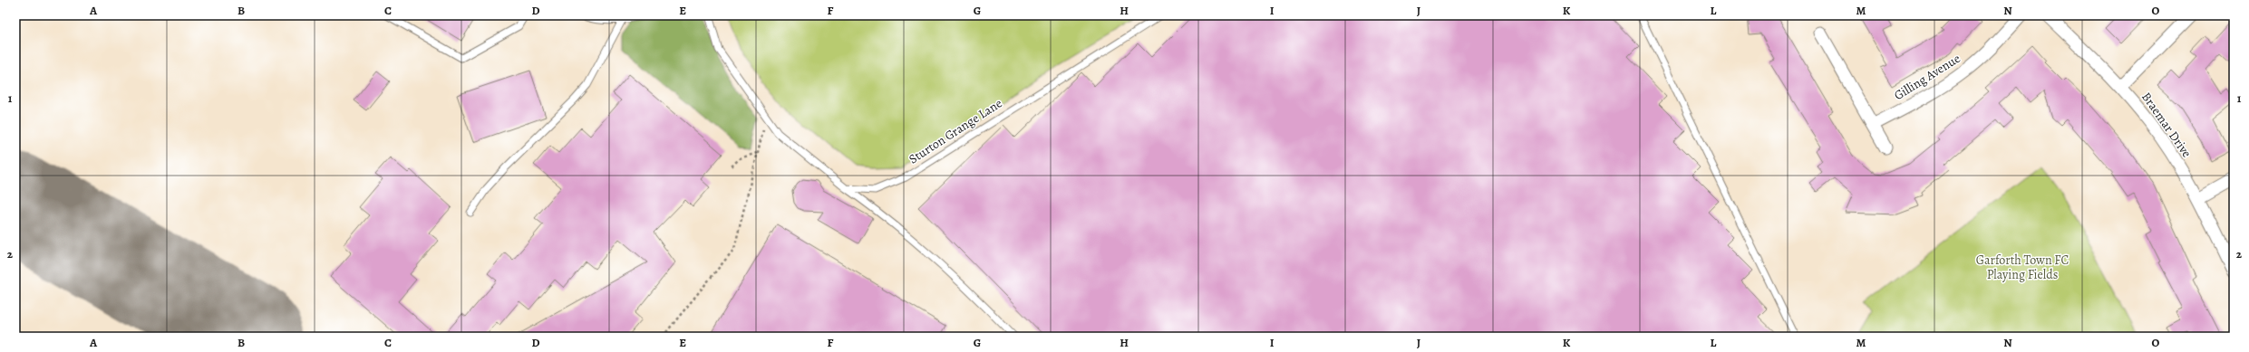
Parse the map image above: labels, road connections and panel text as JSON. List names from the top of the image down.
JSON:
{
  "streets": {
    "street": ["Gilling Avenue", "Braemar Drive"],
    "lane": ["Sturton Grange Lane"]
  },
  "parks": ["Garforth Town FC Playing Fields"],
  "grid": {
    "columns": [
      "A",
      "B",
      "C",
      "D",
      "E",
      "F",
      "G",
      "H",
      "I",
      "J",
      "K",
      "L",
      "M",
      "N",
      "O"
    ],
    "rows": ["1", "2"]
  }
}
